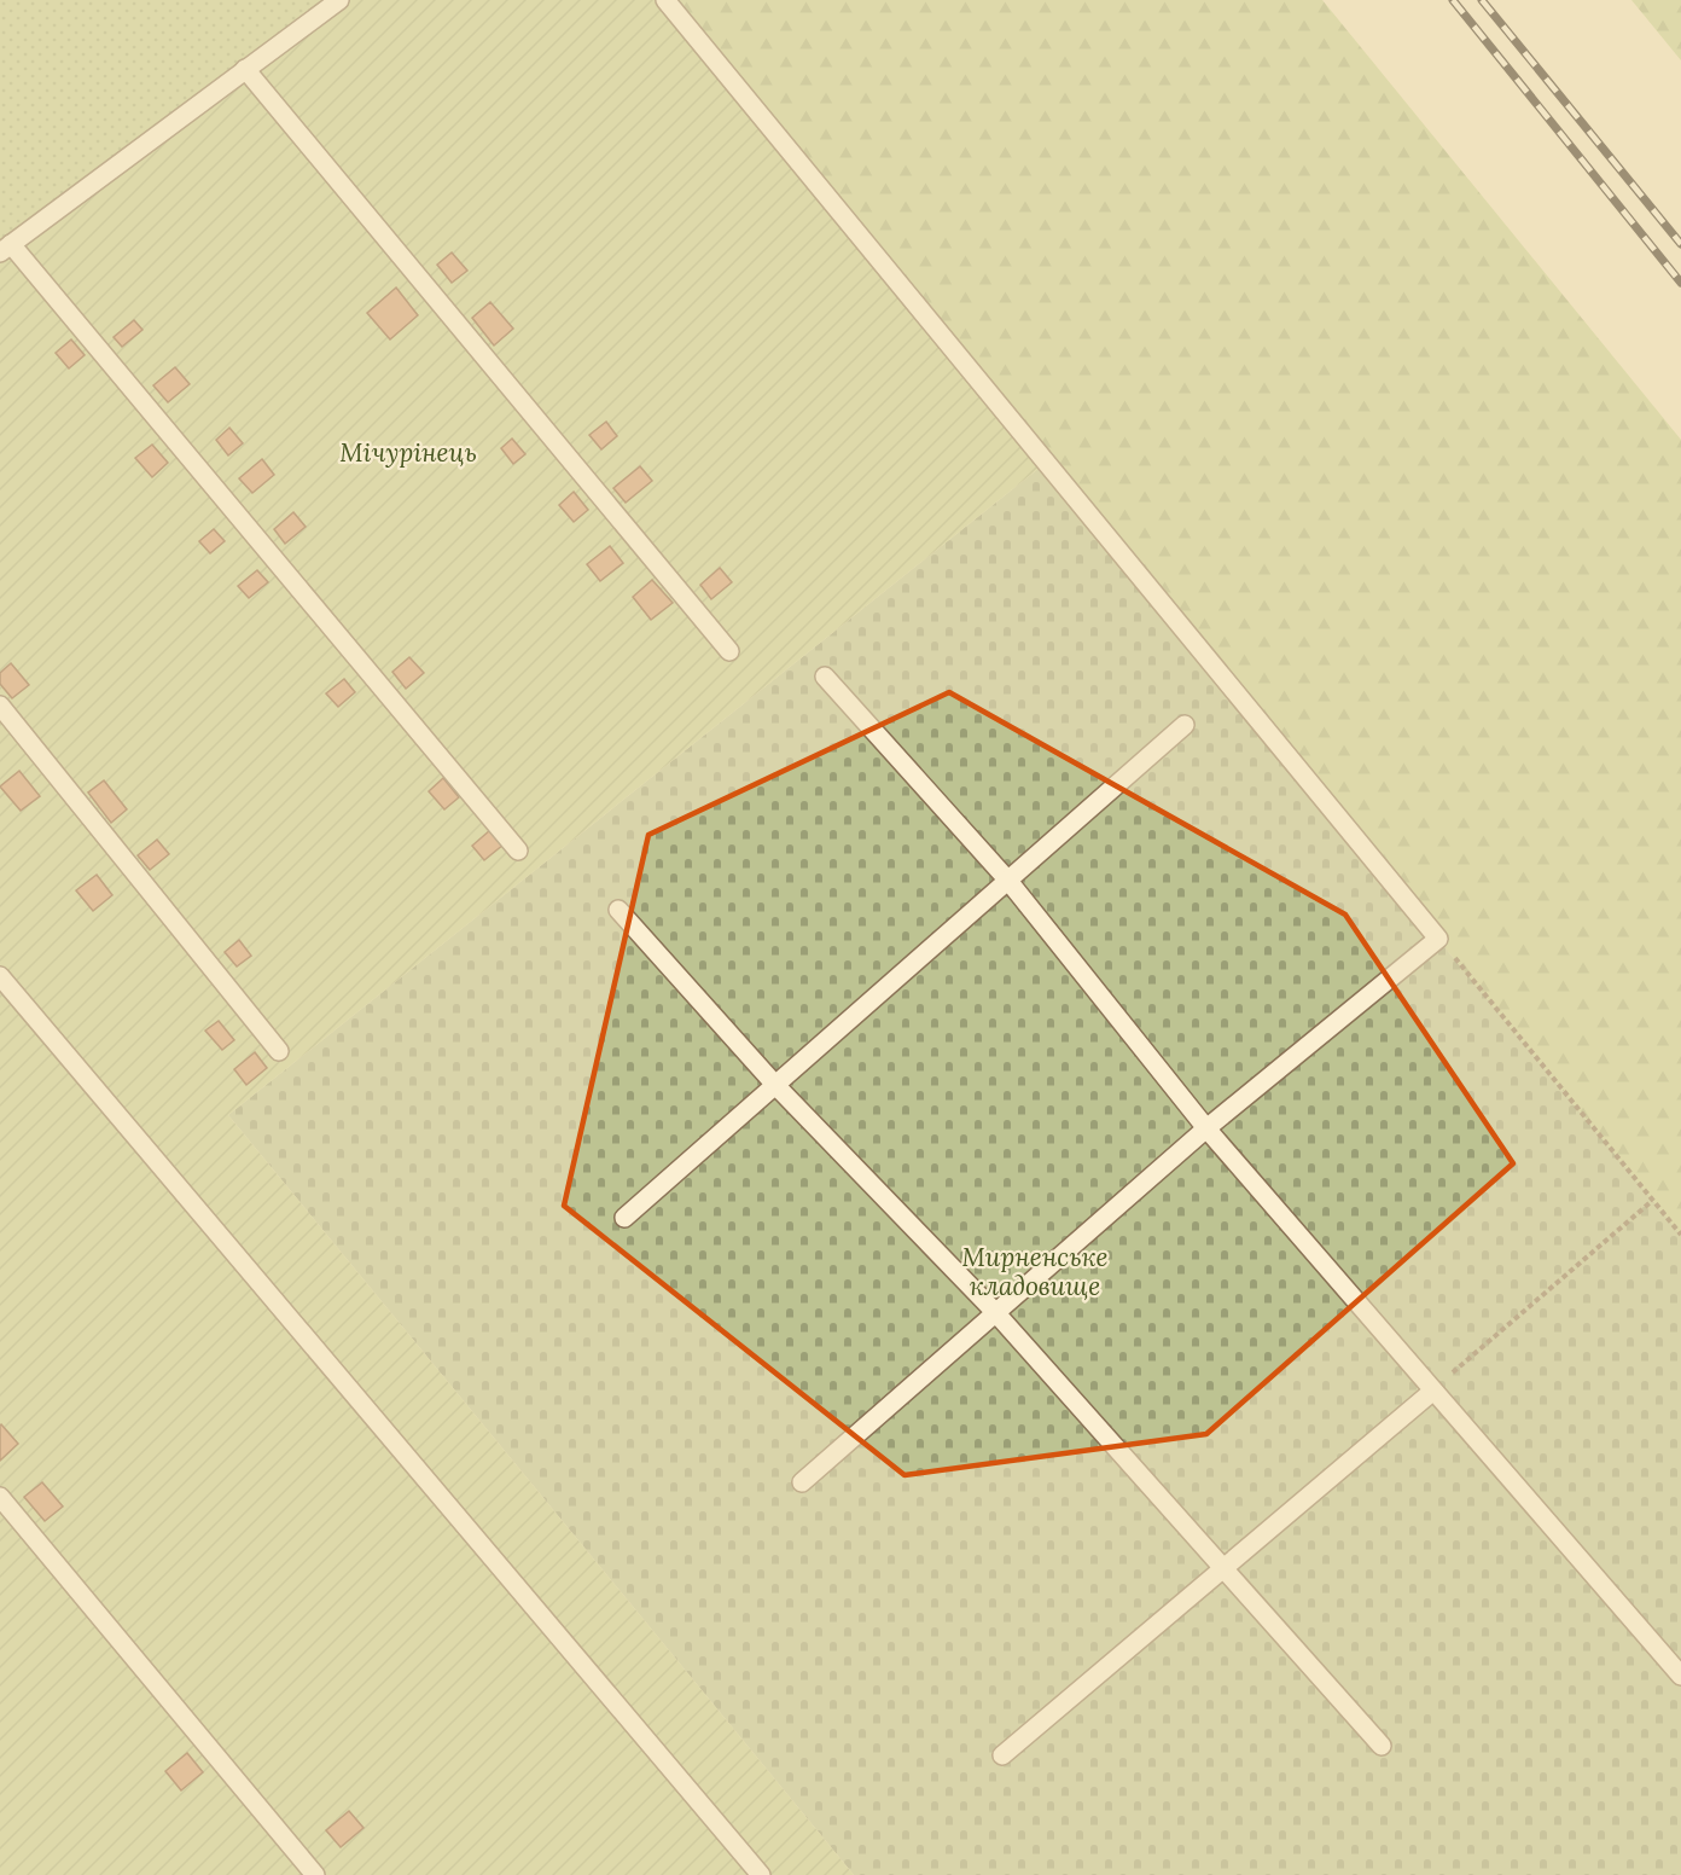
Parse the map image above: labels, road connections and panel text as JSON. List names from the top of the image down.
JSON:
{
  "parks": ["Мічурінець", "Мирненське кладовище"]
}
